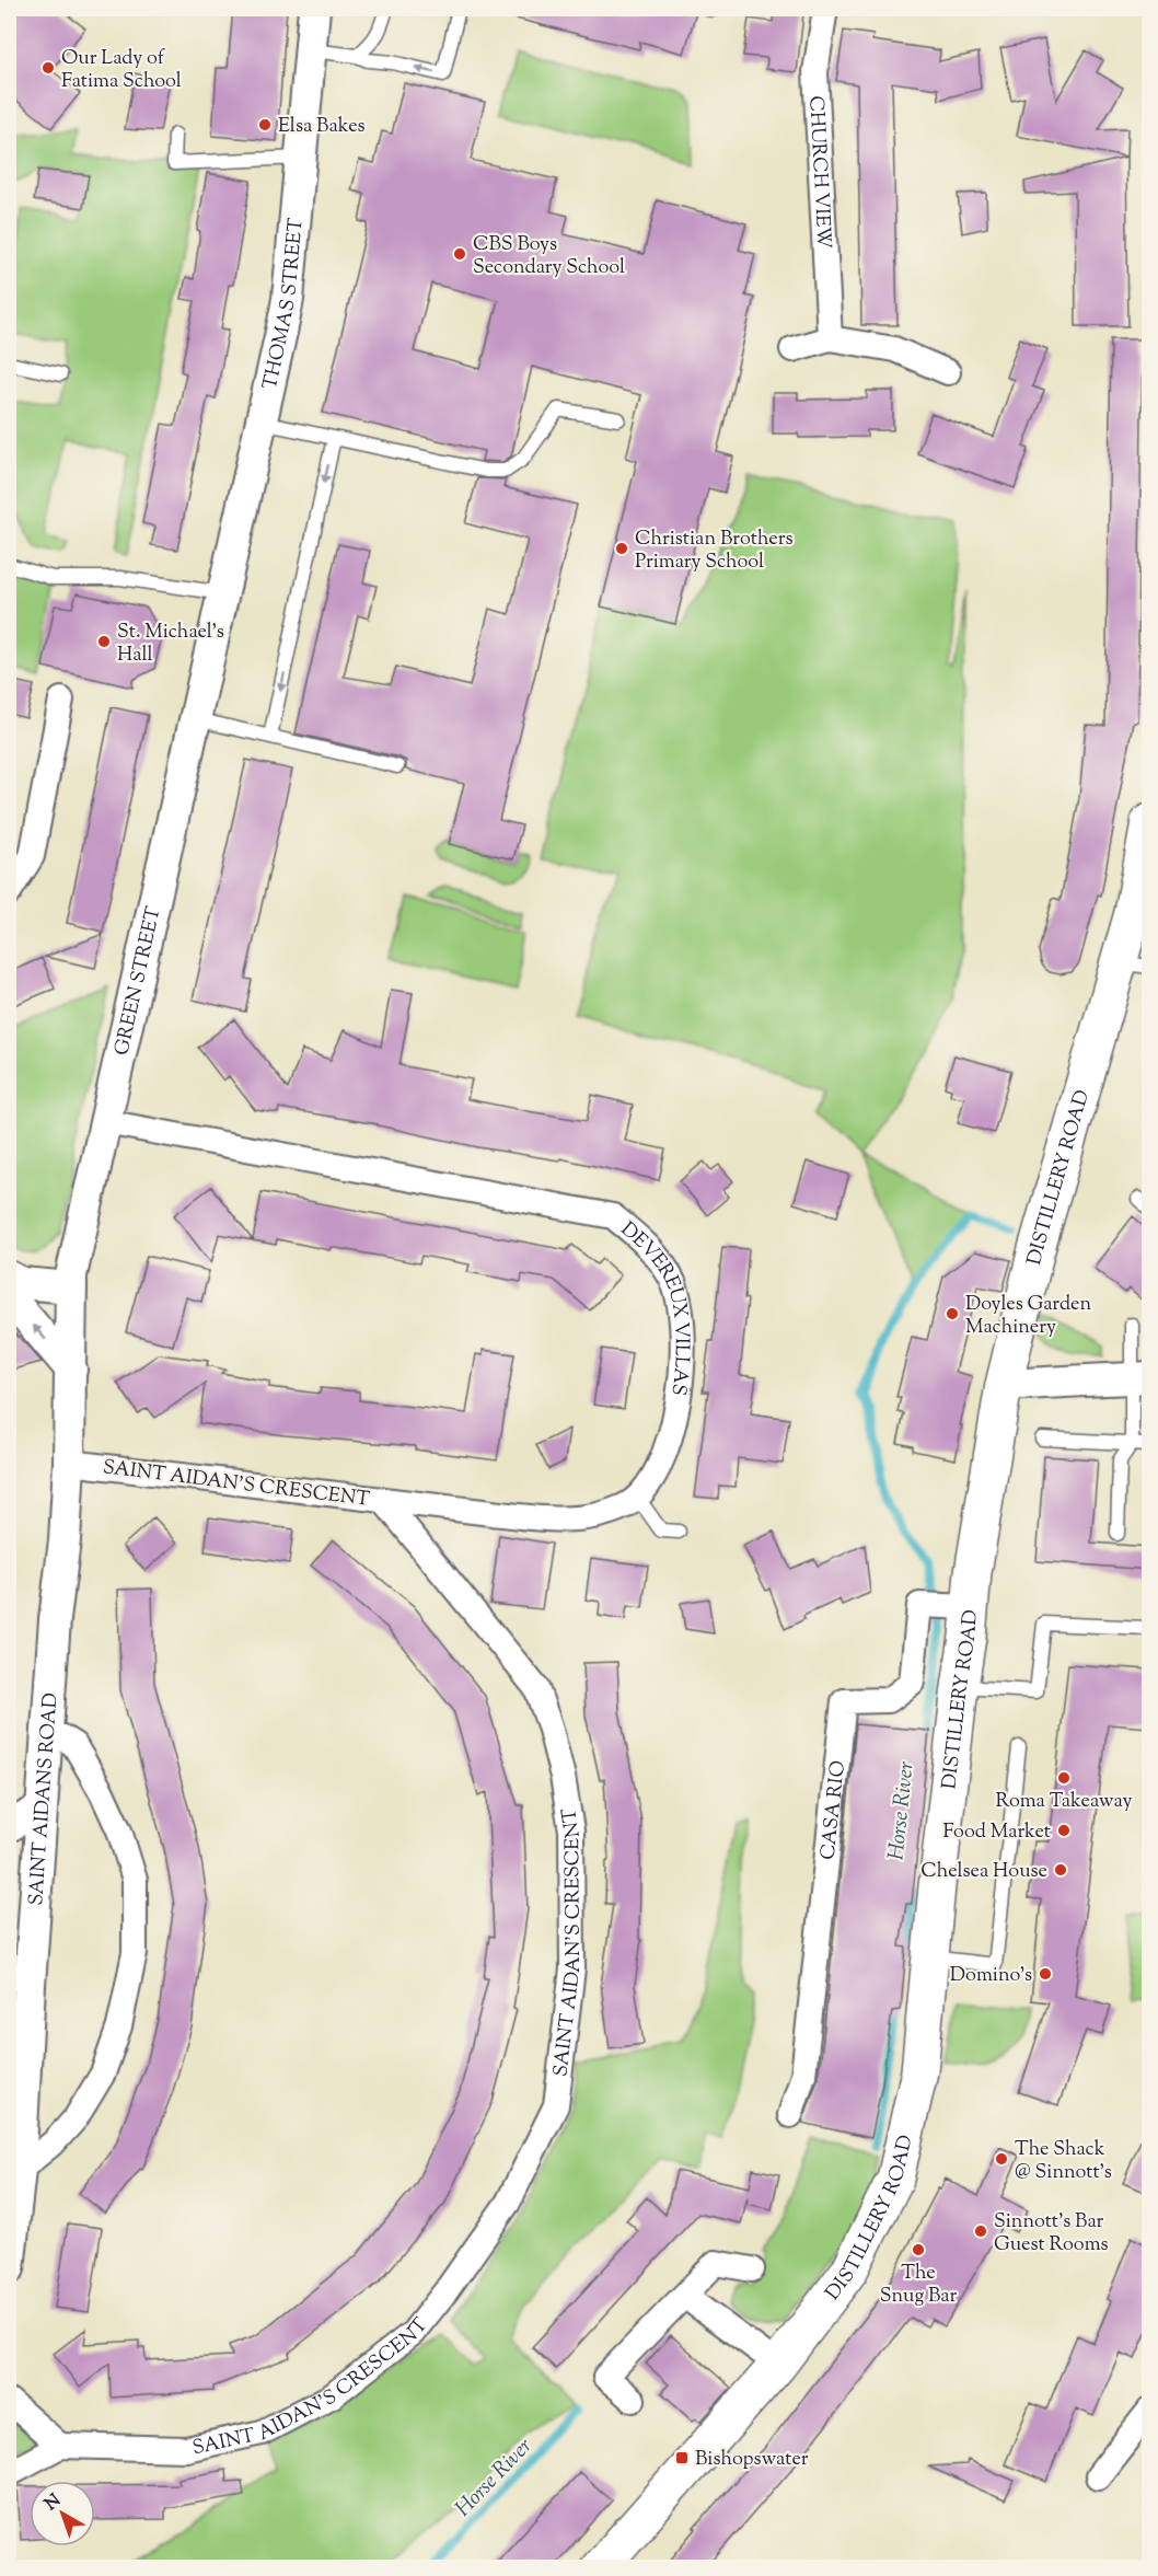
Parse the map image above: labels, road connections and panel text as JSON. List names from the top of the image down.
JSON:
{
  "streets": {
    "main road": ["DISTILLERY ROAD"],
    "street": [
      "CHURCH VIEW",
      "THOMAS STREET",
      "GREEN STREET",
      "DEVEREUX VILLAS",
      "SAINT AIDAN'S CRESCENT",
      "SAINT AIDANS ROAD",
      "CASA RIO"
    ]
  },
  "crossings": [
    ["THOMAS STREET", "GREEN STREET"],
    ["GREEN STREET", "DEVEREUX VILLAS"],
    ["GREEN STREET", "SAINT AIDANS ROAD"],
    ["DISTILLERY ROAD", "CASA RIO"],
    ["DEVEREUX VILLAS", "SAINT AIDAN'S CRESCENT"],
    ["SAINT AIDAN'S CRESCENT", "SAINT AIDANS ROAD"]
  ],
  "water": ["Horse River"],
  "places": {
    "other": [
      "Our Lady of Fatima School",
      "Elsa Bakes",
      "CBS Boys Secondary School",
      "Christian Brothers Primary School",
      "St. Michael's Hall",
      "Doyles Garden Machinery",
      "Roma Takeaway",
      "Food Market",
      "Chelsea House",
      "Domino's",
      "The Shack @ Sinnott's",
      "Sinnott's Bar Guest Rooms",
      "The Snug Bar"
    ],
    "transit": ["Bishopswater"]
  },
  "north": "top left"
}
